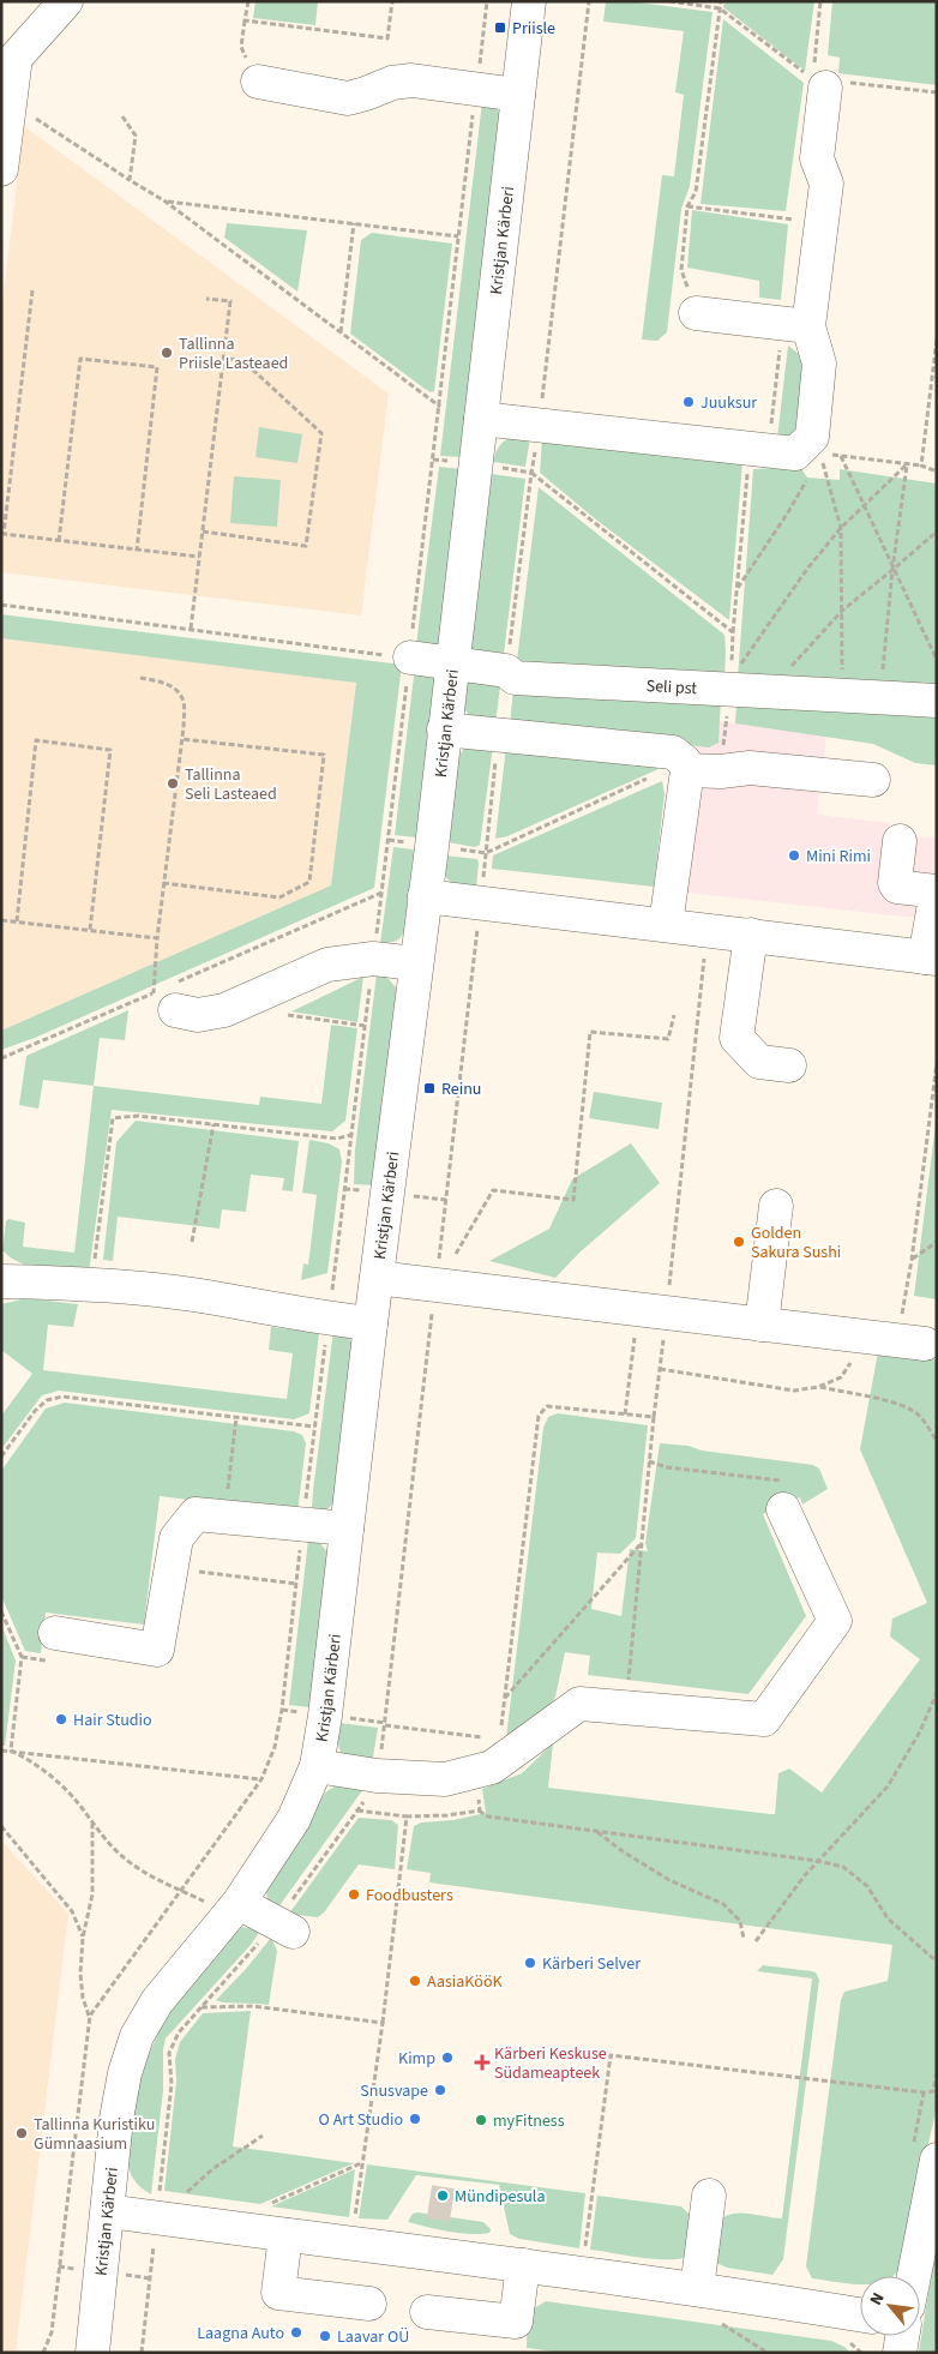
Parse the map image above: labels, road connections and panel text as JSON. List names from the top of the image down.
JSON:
{
  "streets": {
    "street": ["Kristjan Kärberi", "Seli pst"]
  },
  "crossings": [
    ["Kristjan Kärberi", "Seli pst"]
  ],
  "places": {
    "transit": ["Priisle", "Reinu"],
    "other": [
      "Tallinna Priisle Lasteaed",
      "Juuksur",
      "Tallinna Seli Lasteaed",
      "Mini Rimi",
      "Golden Sakura Sushi",
      "Hair Studio",
      "Foodbusters",
      "Kärberi Selver",
      "AasiaKööK",
      "Kimp",
      "Snusvape",
      "O Art Studio",
      "myFitness",
      "Tallinna Kuristiku Gümnaasium",
      "Mündipesula",
      "Laagna Auto",
      "Laavar OÜ"
    ],
    "health": ["Kärberi Keskuse Südameapteek"]
  },
  "north": "top left"
}
